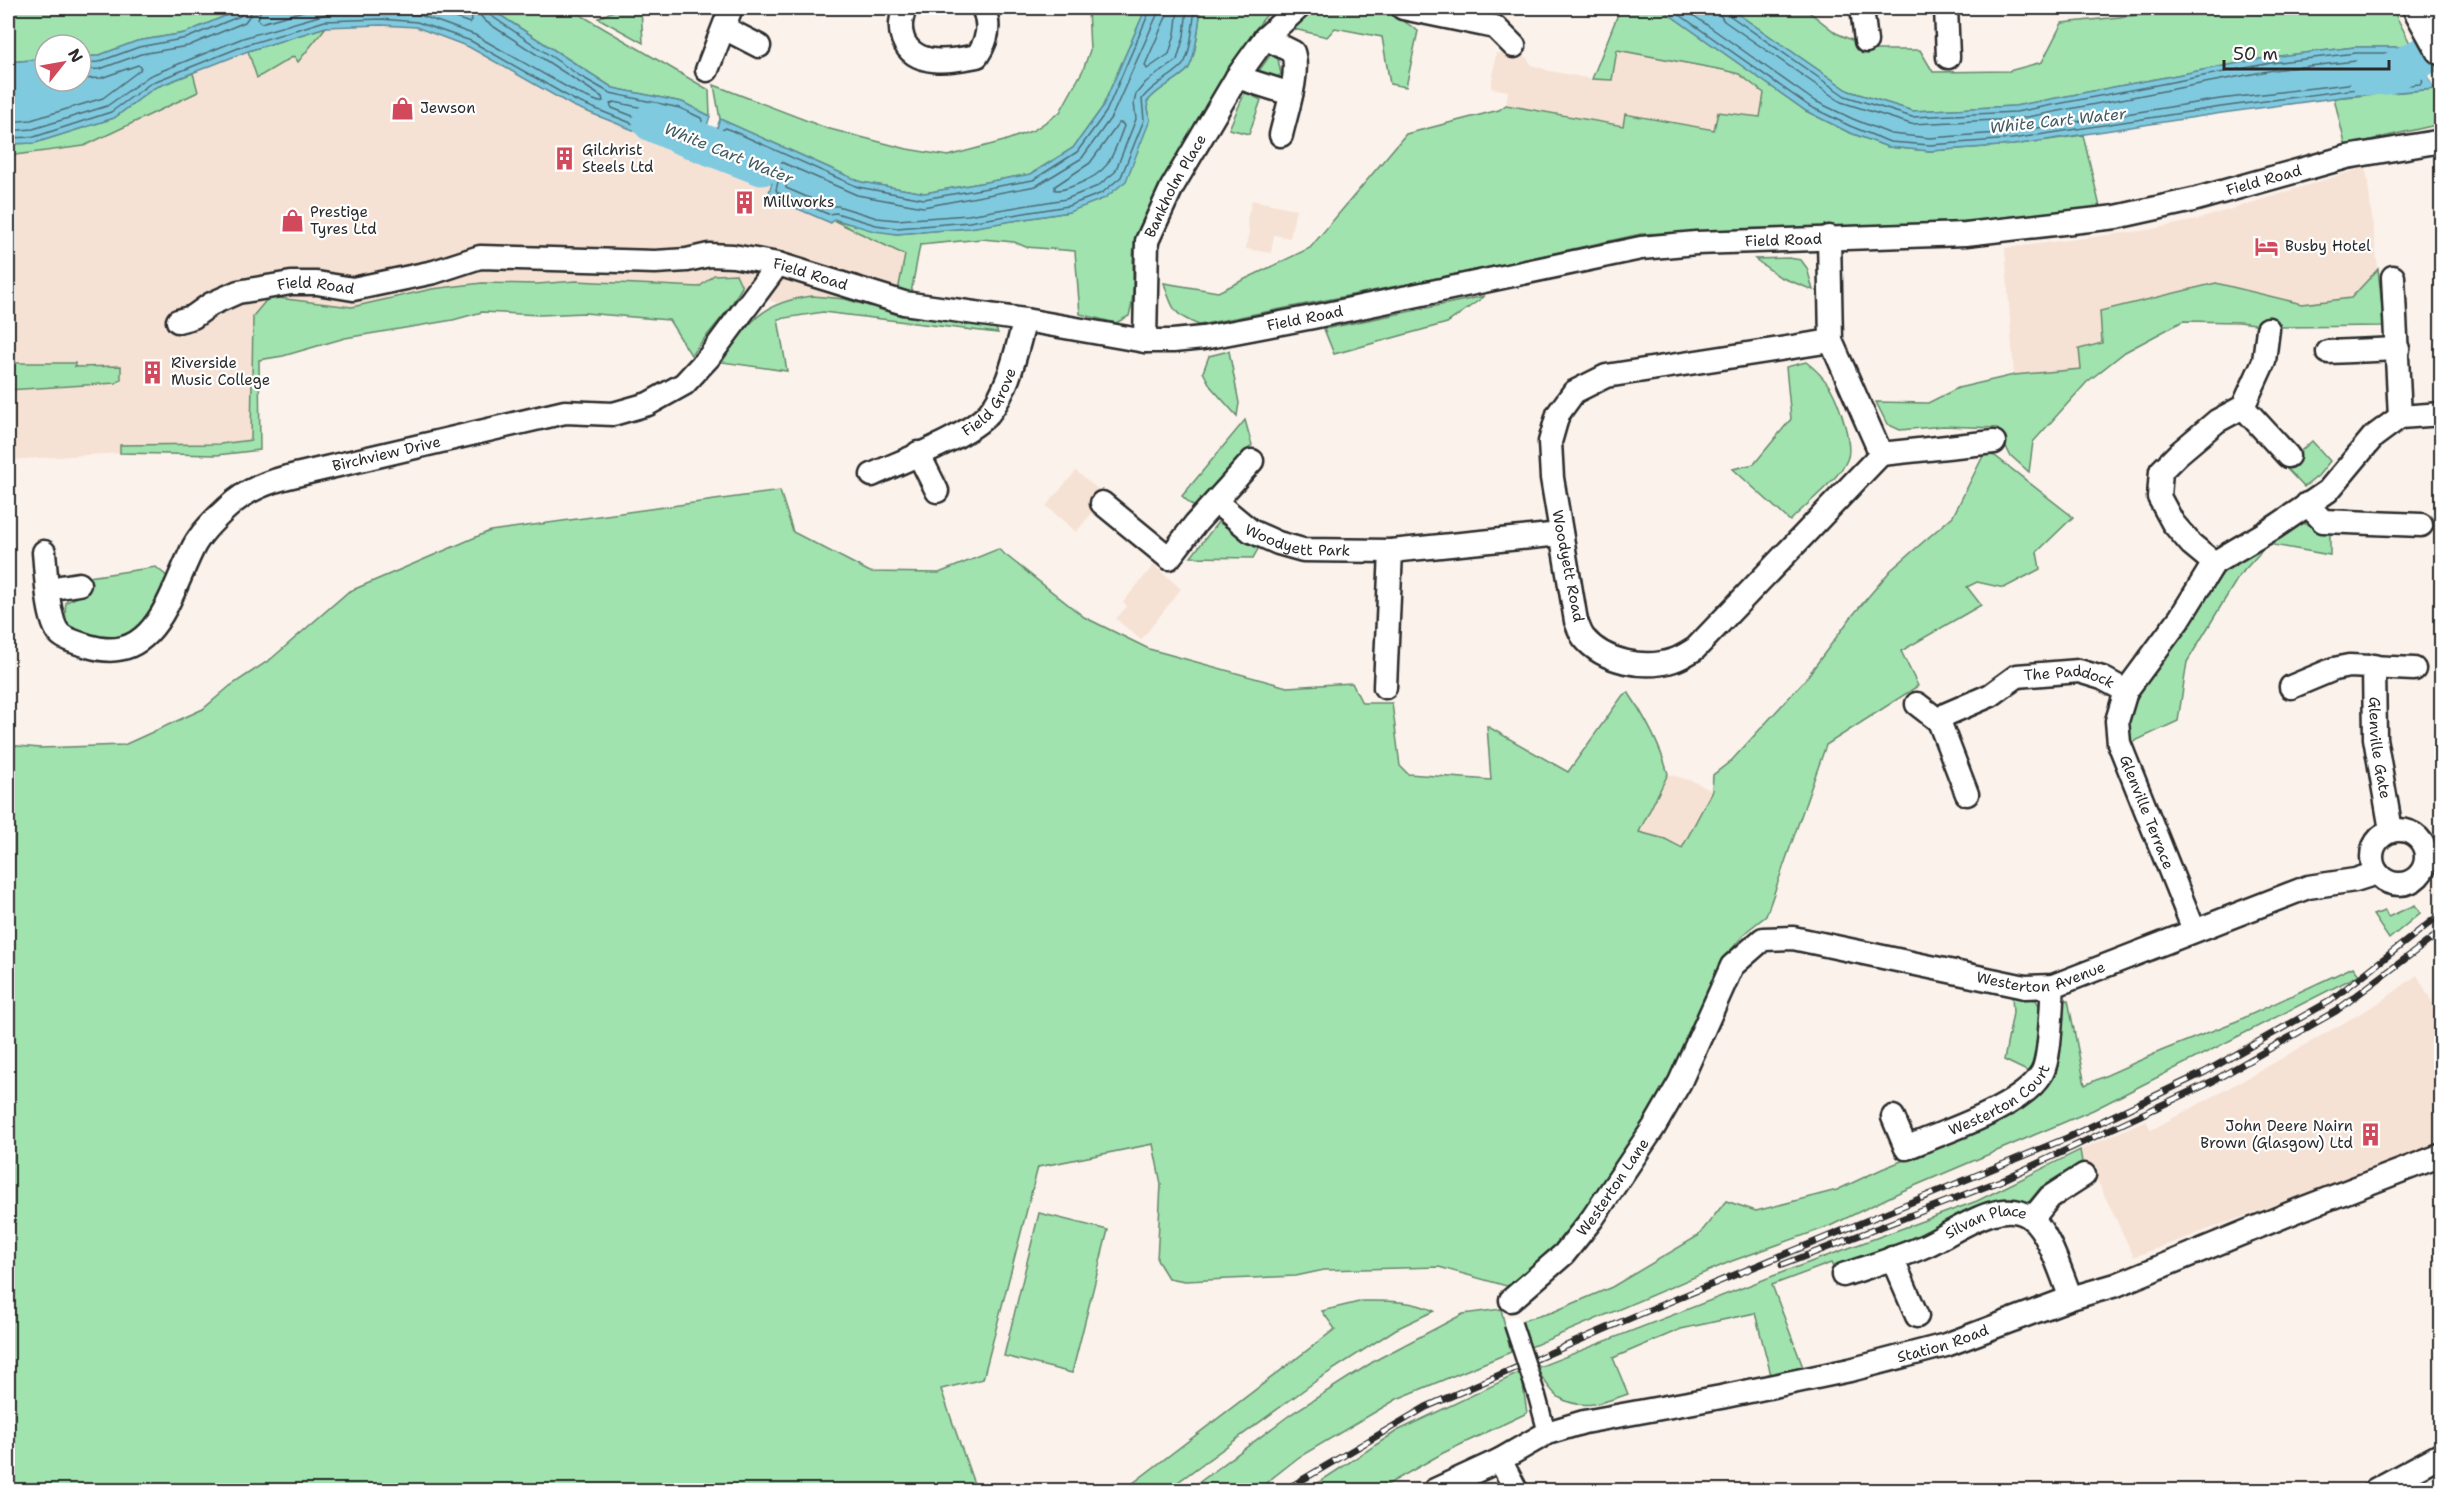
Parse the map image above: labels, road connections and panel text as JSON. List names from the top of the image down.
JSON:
{
  "streets": {
    "street": [
      "Field Road",
      "Bankholm Place",
      "Field Grove",
      "Birchview Drive",
      "Woodyett Park",
      "Woodyett Road",
      "The Paddock",
      "Glenville Gate",
      "Glenville Terrace",
      "Westerton Avenue",
      "Westerton Court",
      "Westerton Lane",
      "Silvan Place",
      "Station Road"
    ]
  },
  "crossings": [
    ["Field Road", "Bankholm Place"],
    ["Field Road", "Field Grove"],
    ["Field Road", "Birchview Drive"],
    ["Woodyett Park", "Woodyett Road"],
    ["The Paddock", "Glenville Terrace"],
    ["Glenville Gate", "Westerton Avenue"],
    ["Glenville Terrace", "Westerton Avenue"],
    ["Westerton Avenue", "Westerton Court"],
    ["Westerton Avenue", "Westerton Lane"],
    ["Westerton Lane", "Station Road"],
    ["Silvan Place", "Station Road"]
  ],
  "water": ["White Cart Water"],
  "places": {
    "shop": ["Jewson", "Prestige Tyres Ltd"],
    "building": [
      "Gilchrist Steels Ltd",
      "Millworks",
      "Riverside Music College",
      "John Deere Nairn Brown (Glasgow) Ltd"
    ],
    "hotel": ["Busby Hotel"]
  },
  "scale_bar": "50 m",
  "north": "top right"
}
